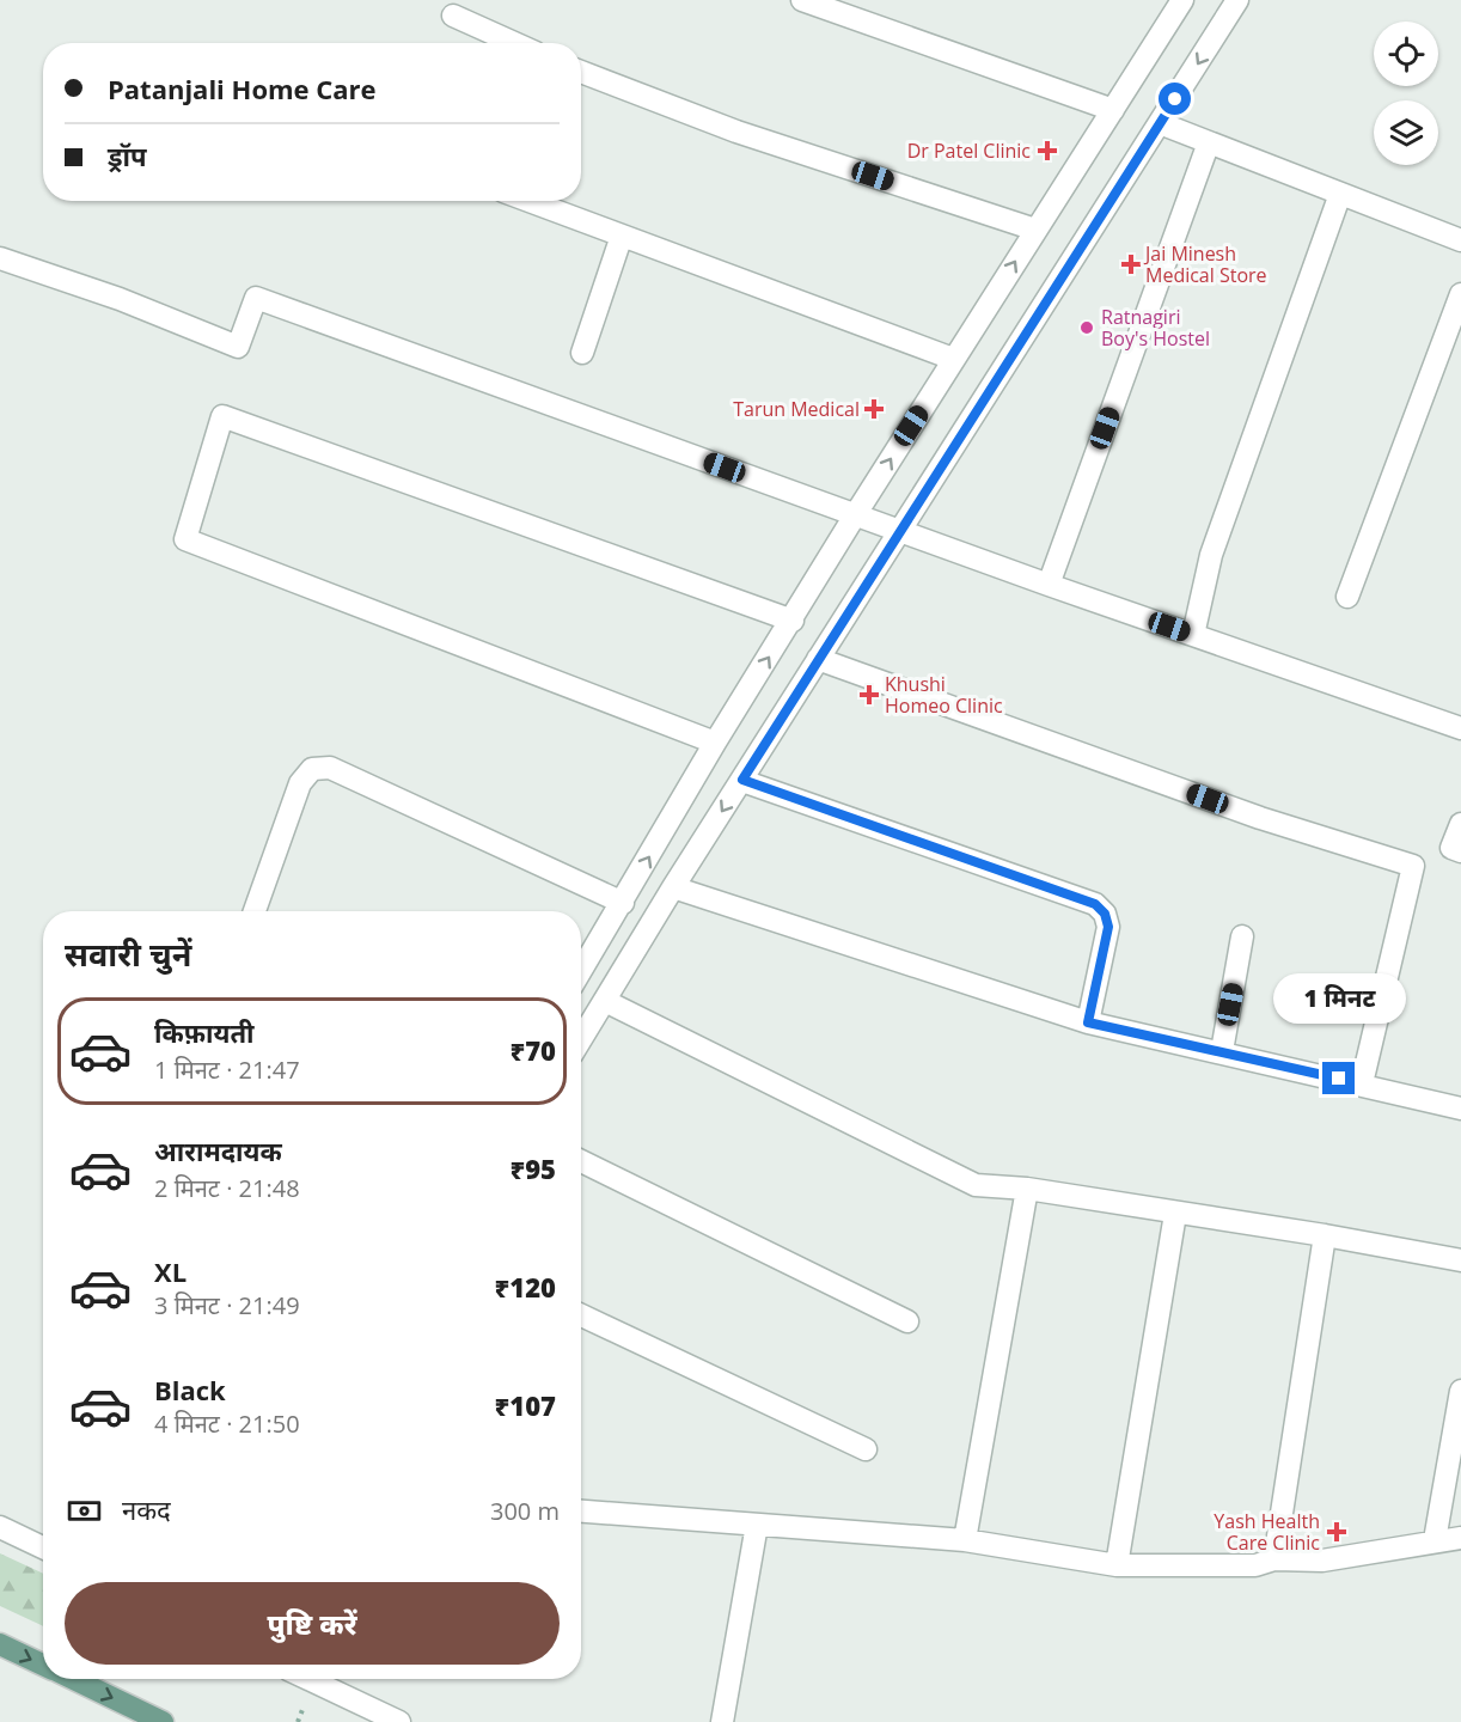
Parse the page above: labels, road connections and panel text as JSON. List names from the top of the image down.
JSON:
{
  "places": {
    "health": [
      "Dr Patel Clinic",
      "Jai Minesh Medical Store",
      "Tarun Medical",
      "Khushi Homeo Clinic",
      "Yash Health Care Clinic"
    ],
    "other": ["Ratnagiri Boy's Hostel"]
  },
  "page": {
    "banner": ["Patanjali Home Care", "ड्रॉप"],
    "heading": "सवारी चुनें",
    "bubble": "1 मिनट",
    "list": [
      {
        "name": "किफ़ायती",
        "note": "1 मिनट · 21:47",
        "value": "₹70"
      },
      {
        "name": "आरामदायक",
        "note": "2 मिनट · 21:48",
        "value": "₹95"
      },
      {
        "name": "XL",
        "note": "3 मिनट · 21:49",
        "value": "₹120"
      },
      {
        "name": "Black",
        "note": "4 मिनट · 21:50",
        "value": "₹107"
      }
    ],
    "pay": ["नकद", "300 m"],
    "buttons": "पुष्टि करें"
  }
}
